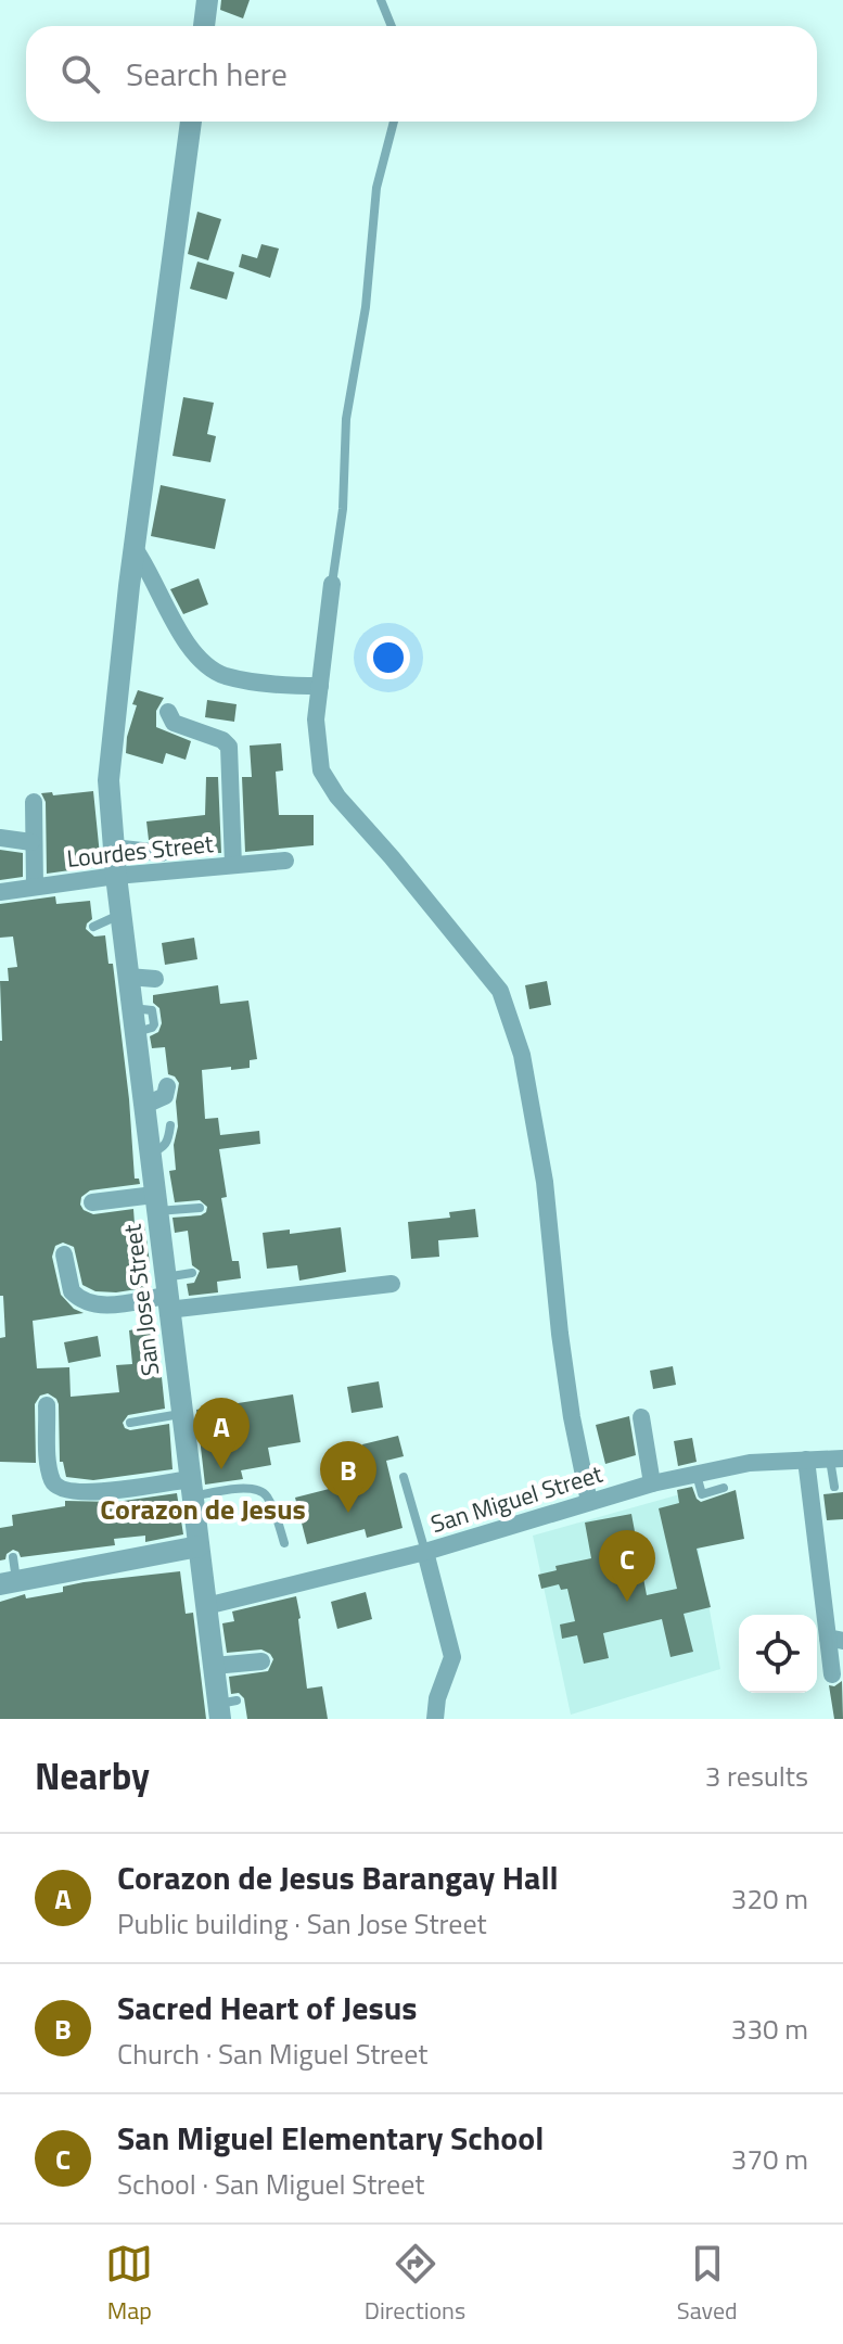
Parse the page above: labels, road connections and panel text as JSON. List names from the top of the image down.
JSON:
{
  "streets": {
    "street": ["Lourdes Street", "San Jose Street", "San Miguel Street"]
  },
  "crossings": [
    ["Lourdes Street", "San Jose Street"],
    ["San Jose Street", "San Miguel Street"]
  ],
  "districts": ["Corazon de Jesus"],
  "page": {
    "search": "Search here",
    "pins": ["A", "B", "C"],
    "heading": ["Nearby", "3 results"],
    "list": [
      {
        "mark": "A",
        "name": "Corazon de Jesus Barangay Hall",
        "note": "Public building · San Jose Street",
        "value": "320 m"
      },
      {
        "mark": "B",
        "name": "Sacred Heart of Jesus",
        "note": "Church · San Miguel Street",
        "value": "330 m"
      },
      {
        "mark": "C",
        "name": "San Miguel Elementary School",
        "note": "School · San Miguel Street",
        "value": "370 m"
      }
    ],
    "nav": ["Map", "Directions", "Saved"]
  }
}
